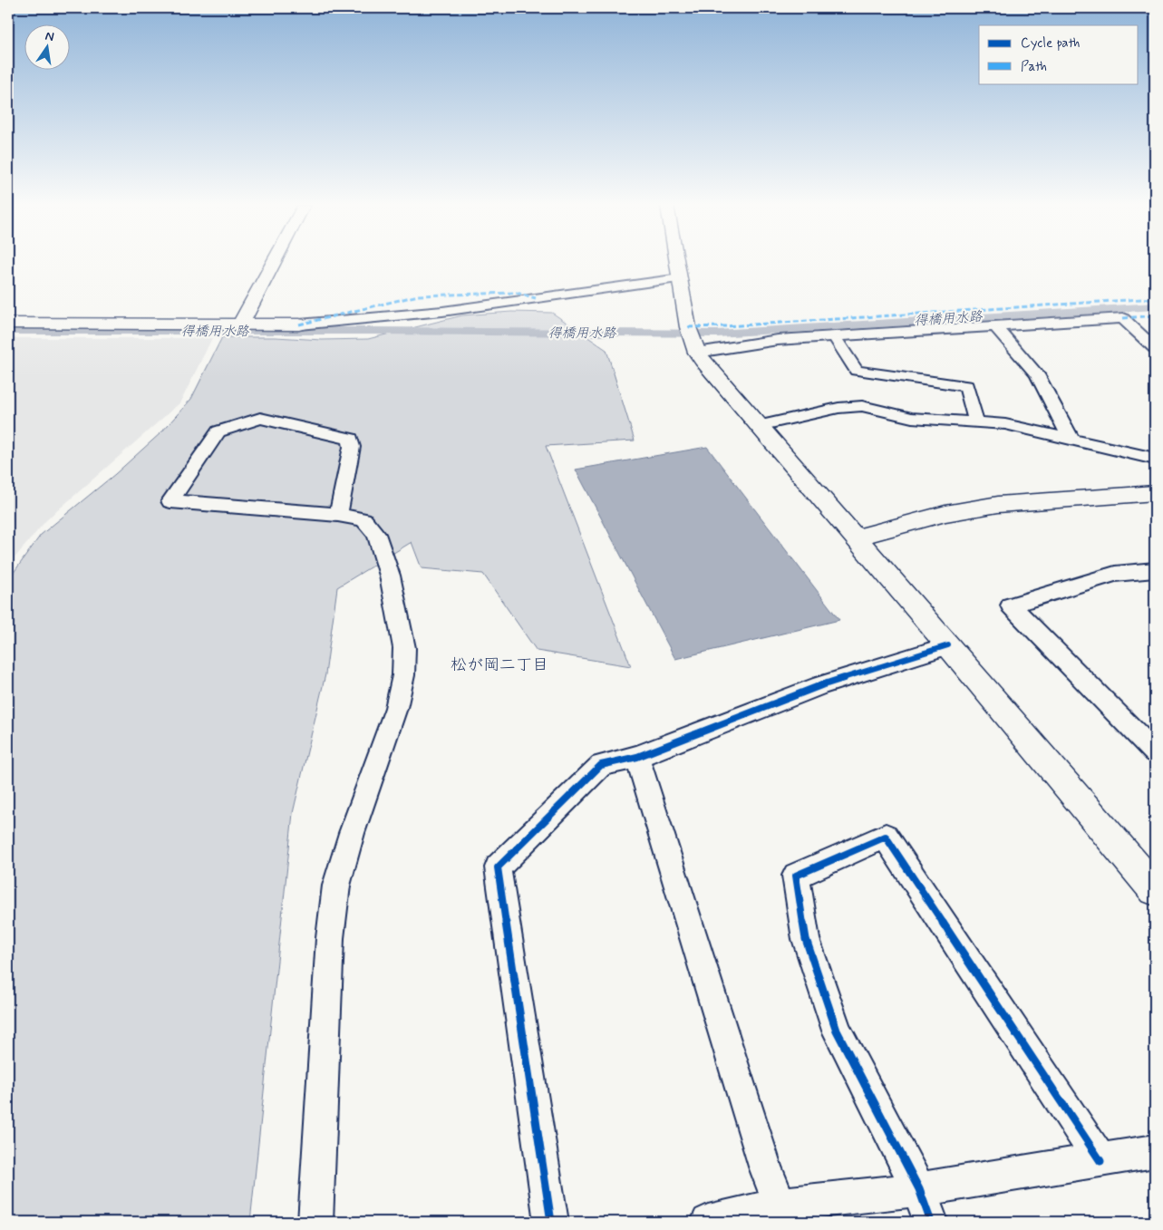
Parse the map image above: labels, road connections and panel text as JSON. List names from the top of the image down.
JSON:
{
  "districts": ["松が岡二丁目"],
  "water": ["得橋用水路"],
  "legend": ["Cycle path", "Path"],
  "north": "top"
}
